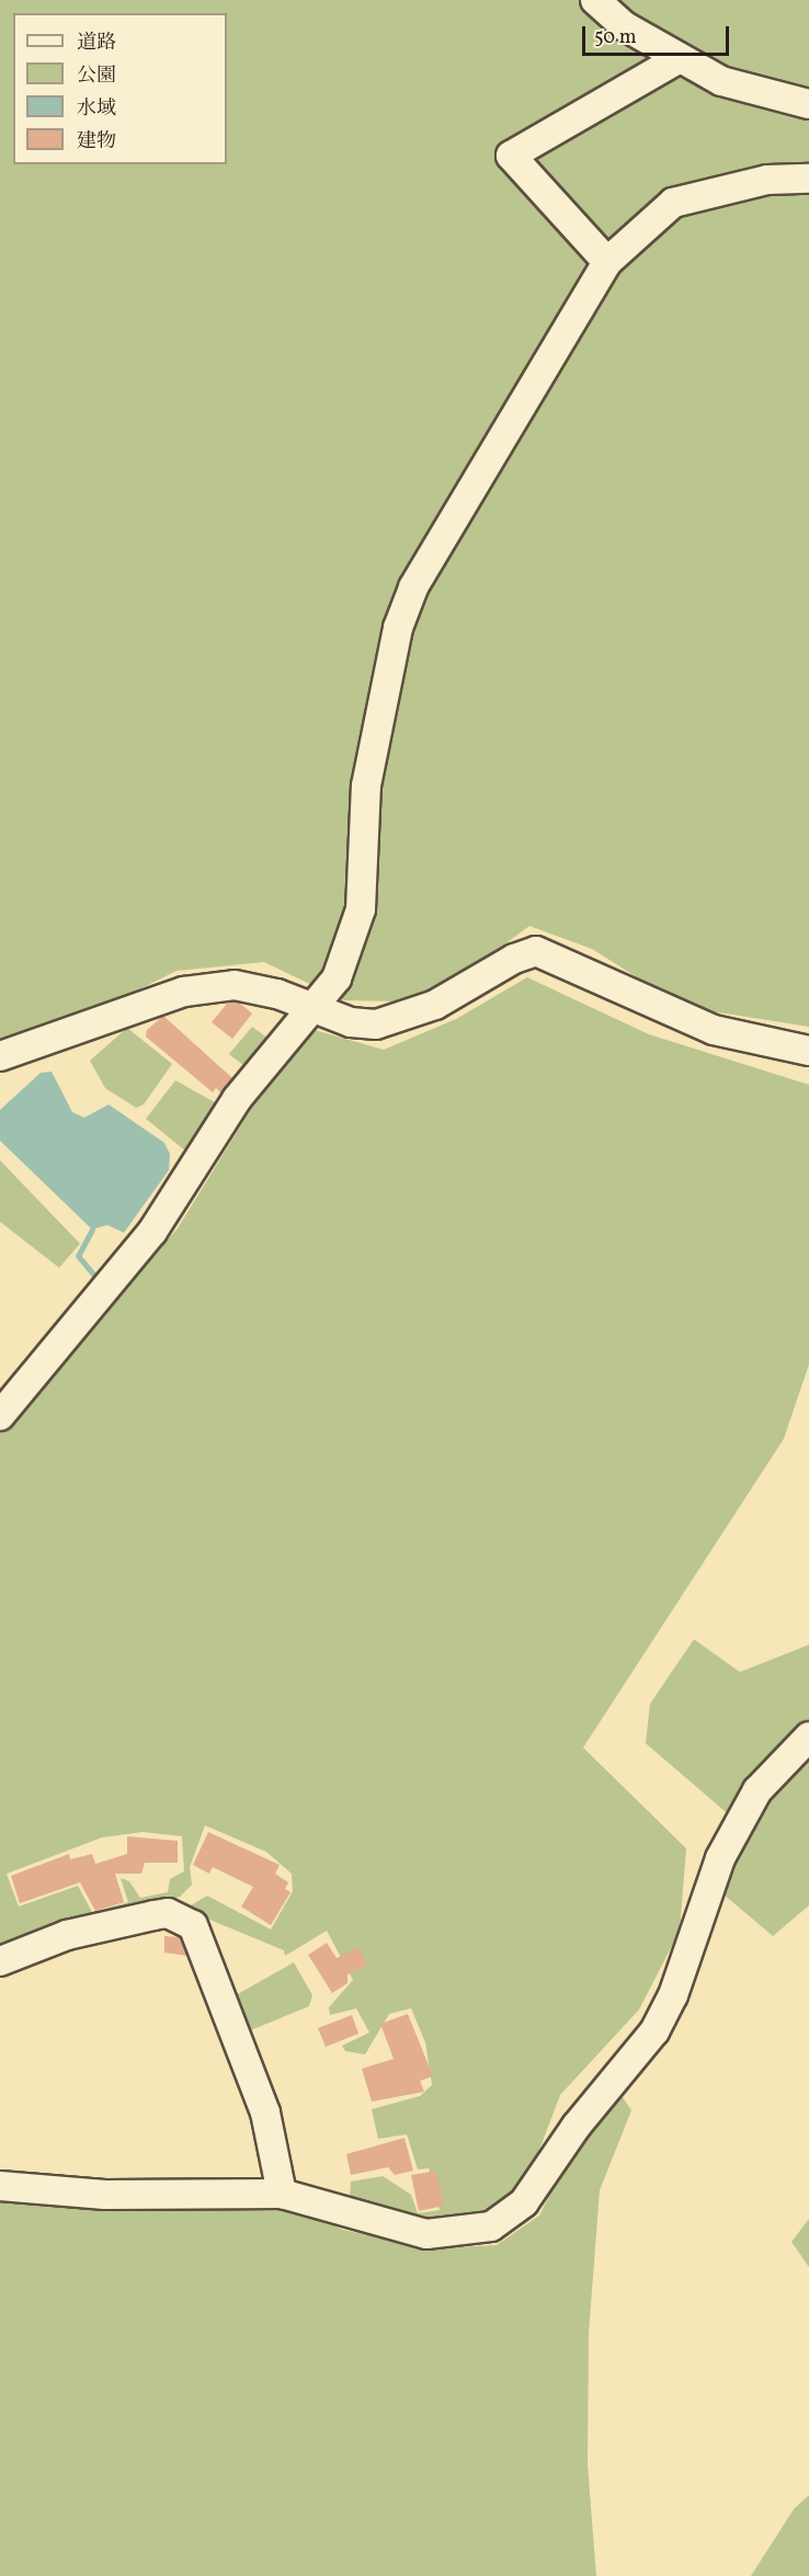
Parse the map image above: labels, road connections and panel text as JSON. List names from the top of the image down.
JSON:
{
  "legend": [
    "道路",
    "公園",
    "水域",
    "建物"
  ],
  "scale_bar": "50 m"
}
